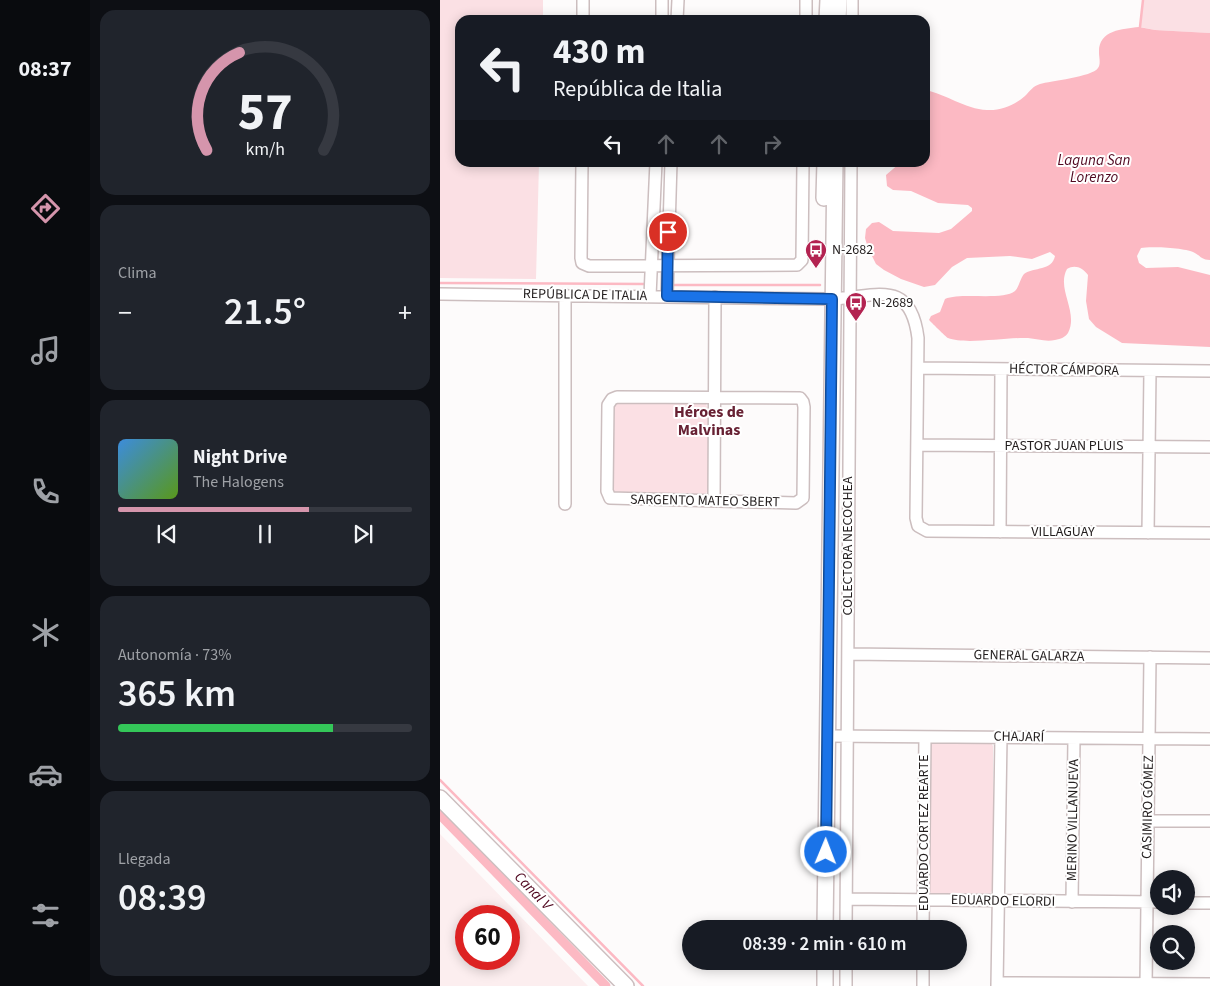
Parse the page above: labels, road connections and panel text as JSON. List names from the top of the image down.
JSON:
{
  "streets": {
    "street": [
      "REPÚBLICA DE ITALIA",
      "HÉCTOR CÁMPORA",
      "PASTOR JUAN PLUIS",
      "SARGENTO MATEO SBERT",
      "VILLAGUAY",
      "COLECTORA NECOCHEA",
      "GENERAL GALARZA",
      "CHAJARÍ",
      "CASIMIRO GÓMEZ",
      "MERINO VILLANUEVA",
      "EDUARDO CORTEZ REARTE",
      "EDUARDO ELORDI"
    ]
  },
  "crossings": [
    ["REPÚBLICA DE ITALIA", "HÉCTOR CÁMPORA"],
    ["REPÚBLICA DE ITALIA", "COLECTORA NECOCHEA"],
    ["PASTOR JUAN PLUIS", "VILLAGUAY"],
    ["COLECTORA NECOCHEA", "GENERAL GALARZA"],
    ["COLECTORA NECOCHEA", "CHAJARÍ"],
    ["COLECTORA NECOCHEA", "EDUARDO ELORDI"],
    ["GENERAL GALARZA", "CASIMIRO GÓMEZ"],
    ["CHAJARÍ", "CASIMIRO GÓMEZ"],
    ["CHAJARÍ", "MERINO VILLANUEVA"],
    ["CHAJARÍ", "EDUARDO CORTEZ REARTE"],
    ["MERINO VILLANUEVA", "EDUARDO ELORDI"],
    ["EDUARDO CORTEZ REARTE", "EDUARDO ELORDI"]
  ],
  "districts": ["Héroes de Malvinas"],
  "water": ["Laguna San Lorenzo", "Canal V"],
  "places": {
    "bus stop": ["N-2682", "N-2689"]
  },
  "page": {
    "tabs": "08:37",
    "turn": ["430 m", "República de Italia"],
    "tile": [
      "Clima",
      ["Autonomía · 73%", "365 km"],
      ["Llegada", "08:39"]
    ],
    "heat": ["−", "21.5°", "+"],
    "song": ["Night Drive", "The Halogens"],
    "limit": "60",
    "trip": "08:39 · 2 min · 610 m",
    "gauge": ["57", "km/h"]
  }
}
